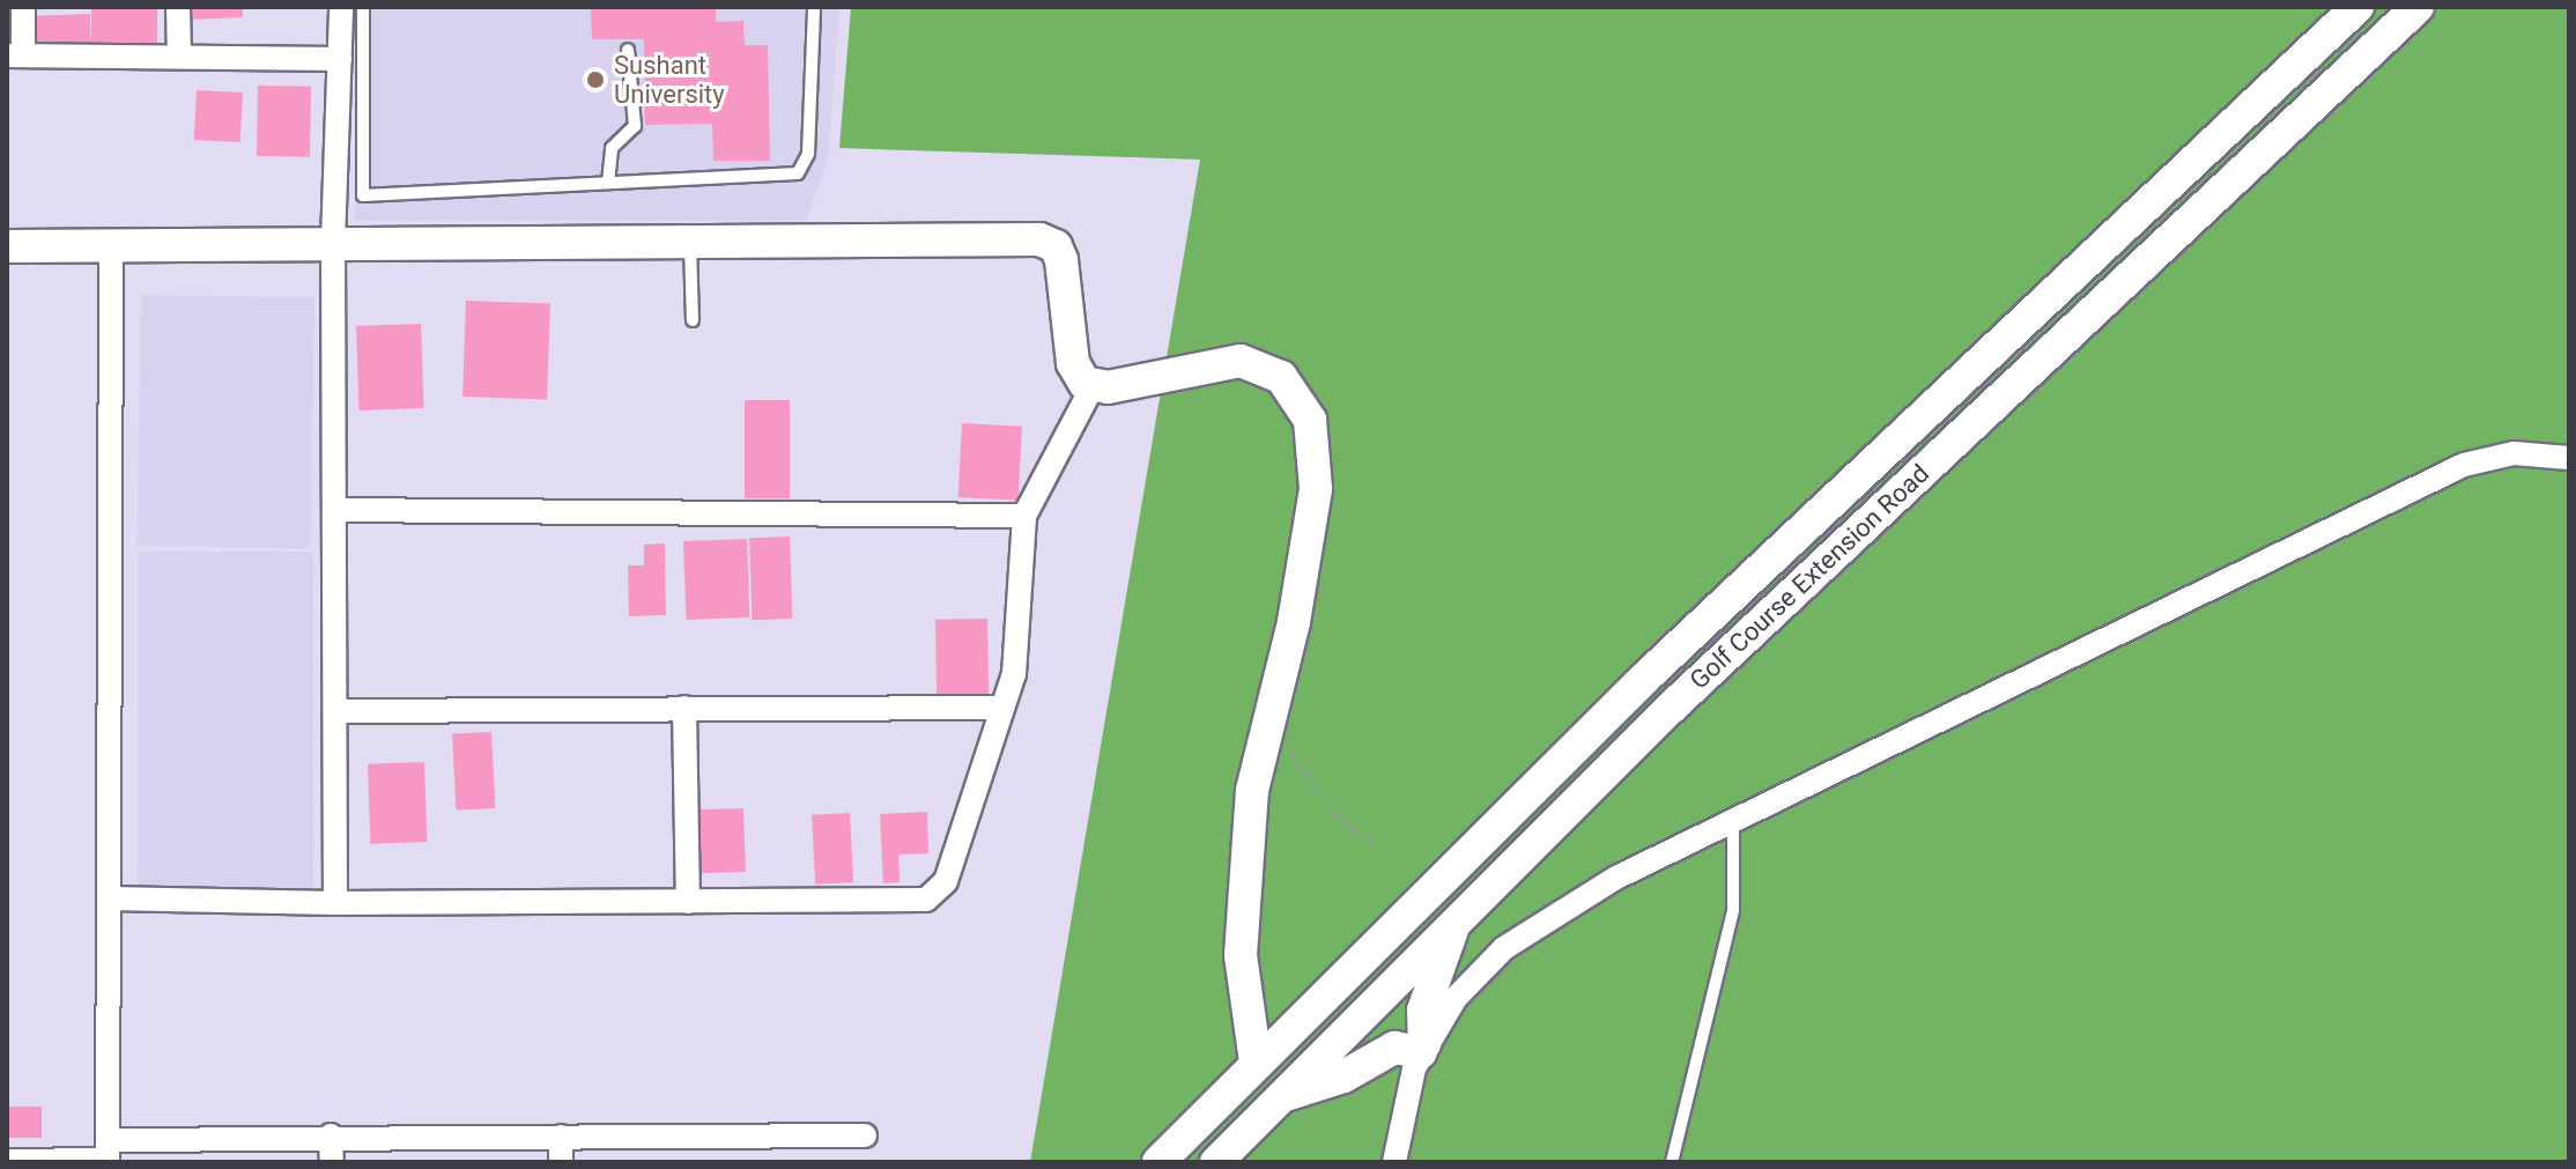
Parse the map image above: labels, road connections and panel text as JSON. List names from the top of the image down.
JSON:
{
  "streets": {
    "main road": ["Golf Course Extension Road"]
  },
  "places": ["Sushant University"]
}
